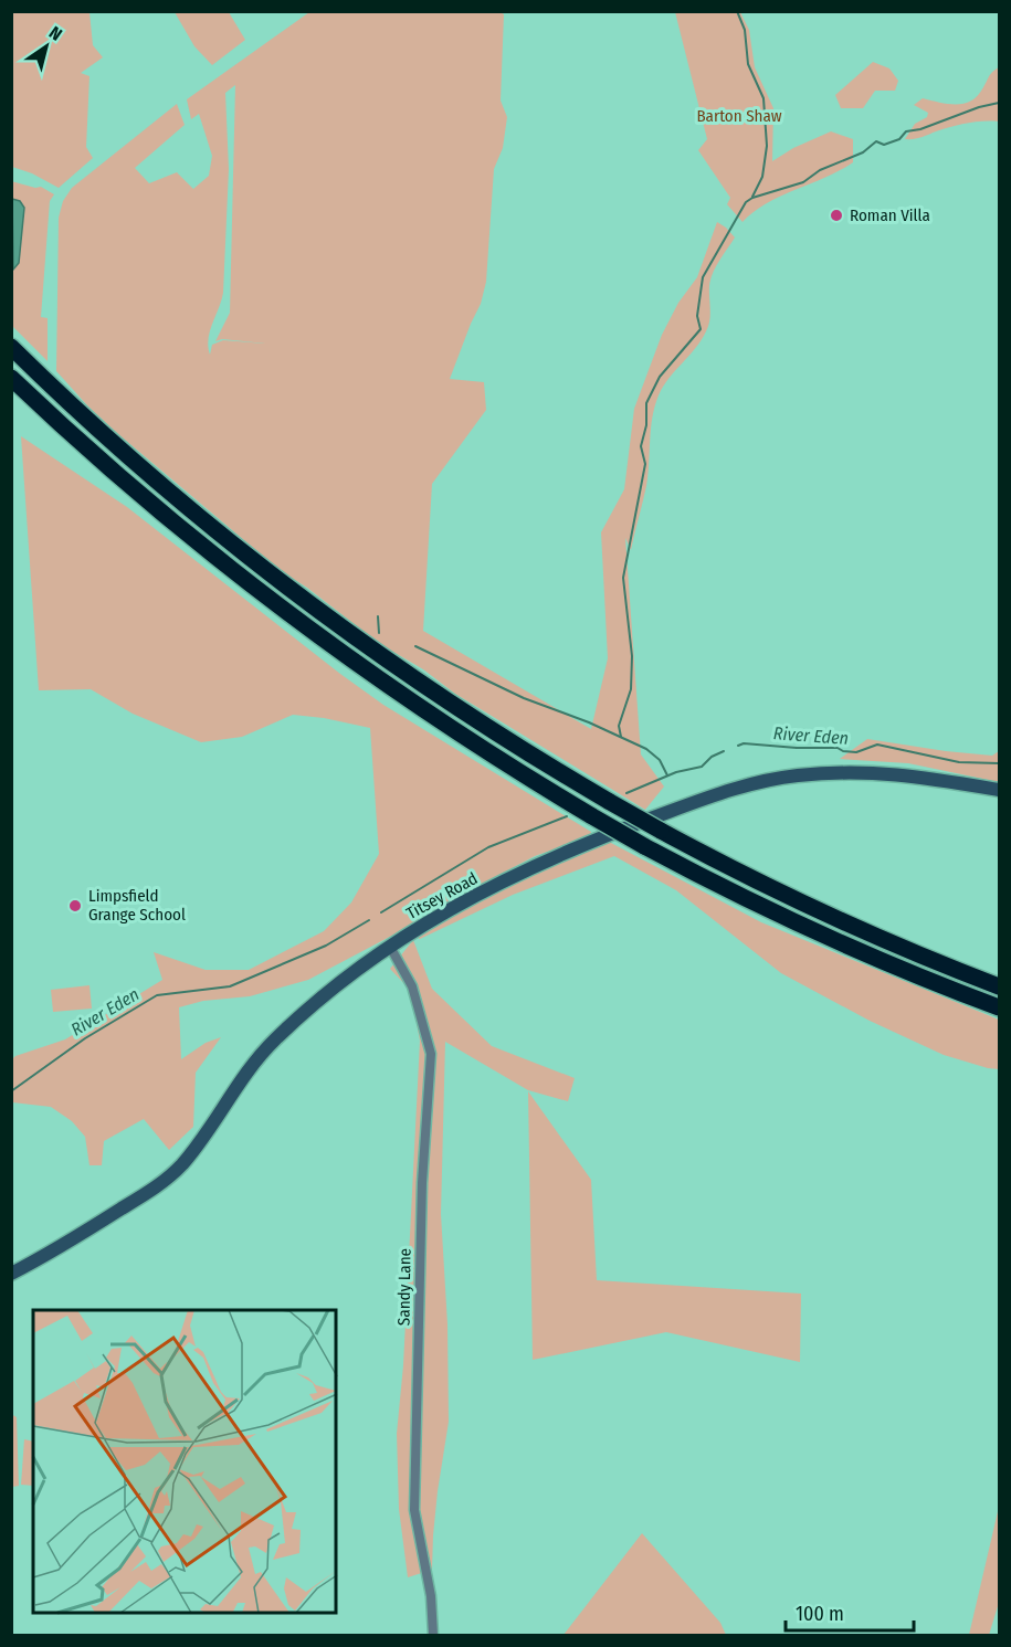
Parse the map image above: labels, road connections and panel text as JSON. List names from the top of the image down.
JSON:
{
  "streets": {
    "main road": ["Titsey Road"],
    "street": ["Sandy Lane"]
  },
  "crossings": [
    ["Titsey Road", "Sandy Lane"]
  ],
  "water": ["River Eden"],
  "parks": ["Barton Shaw"],
  "places": ["Roman Villa", "Limpsfield Grange School"],
  "scale_bar": "100 m",
  "north": "top right"
}
